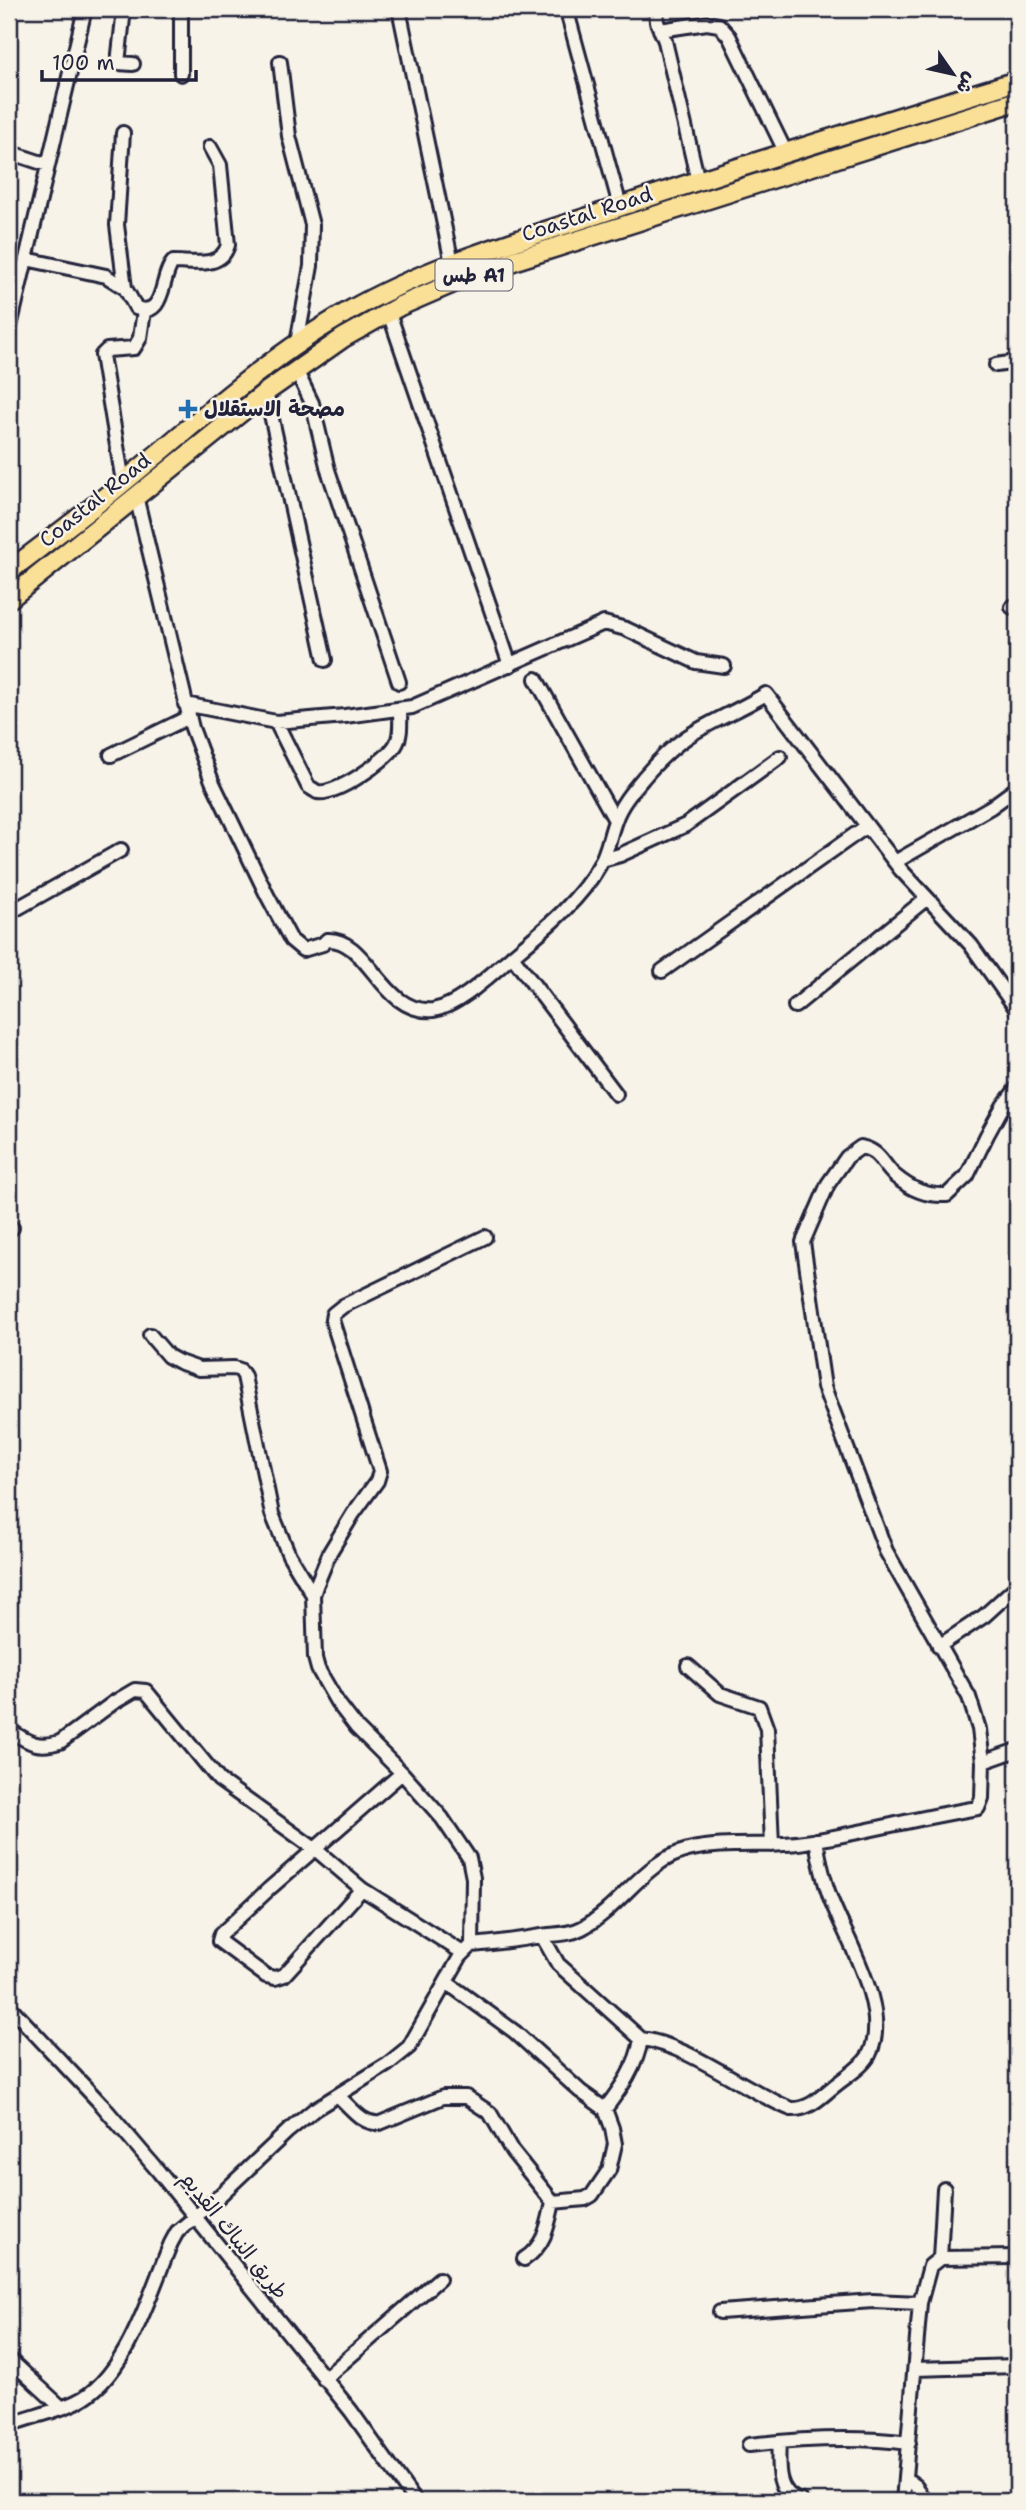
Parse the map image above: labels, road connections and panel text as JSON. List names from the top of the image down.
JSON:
{
  "streets": {
    "highway": ["Coastal Road", "طس A1"],
    "street": ["طريق النباك القديم"]
  },
  "places": {
    "health": ["مصحة الاستقلال"]
  },
  "scale_bar": "100 m",
  "north": "bottom right"
}
